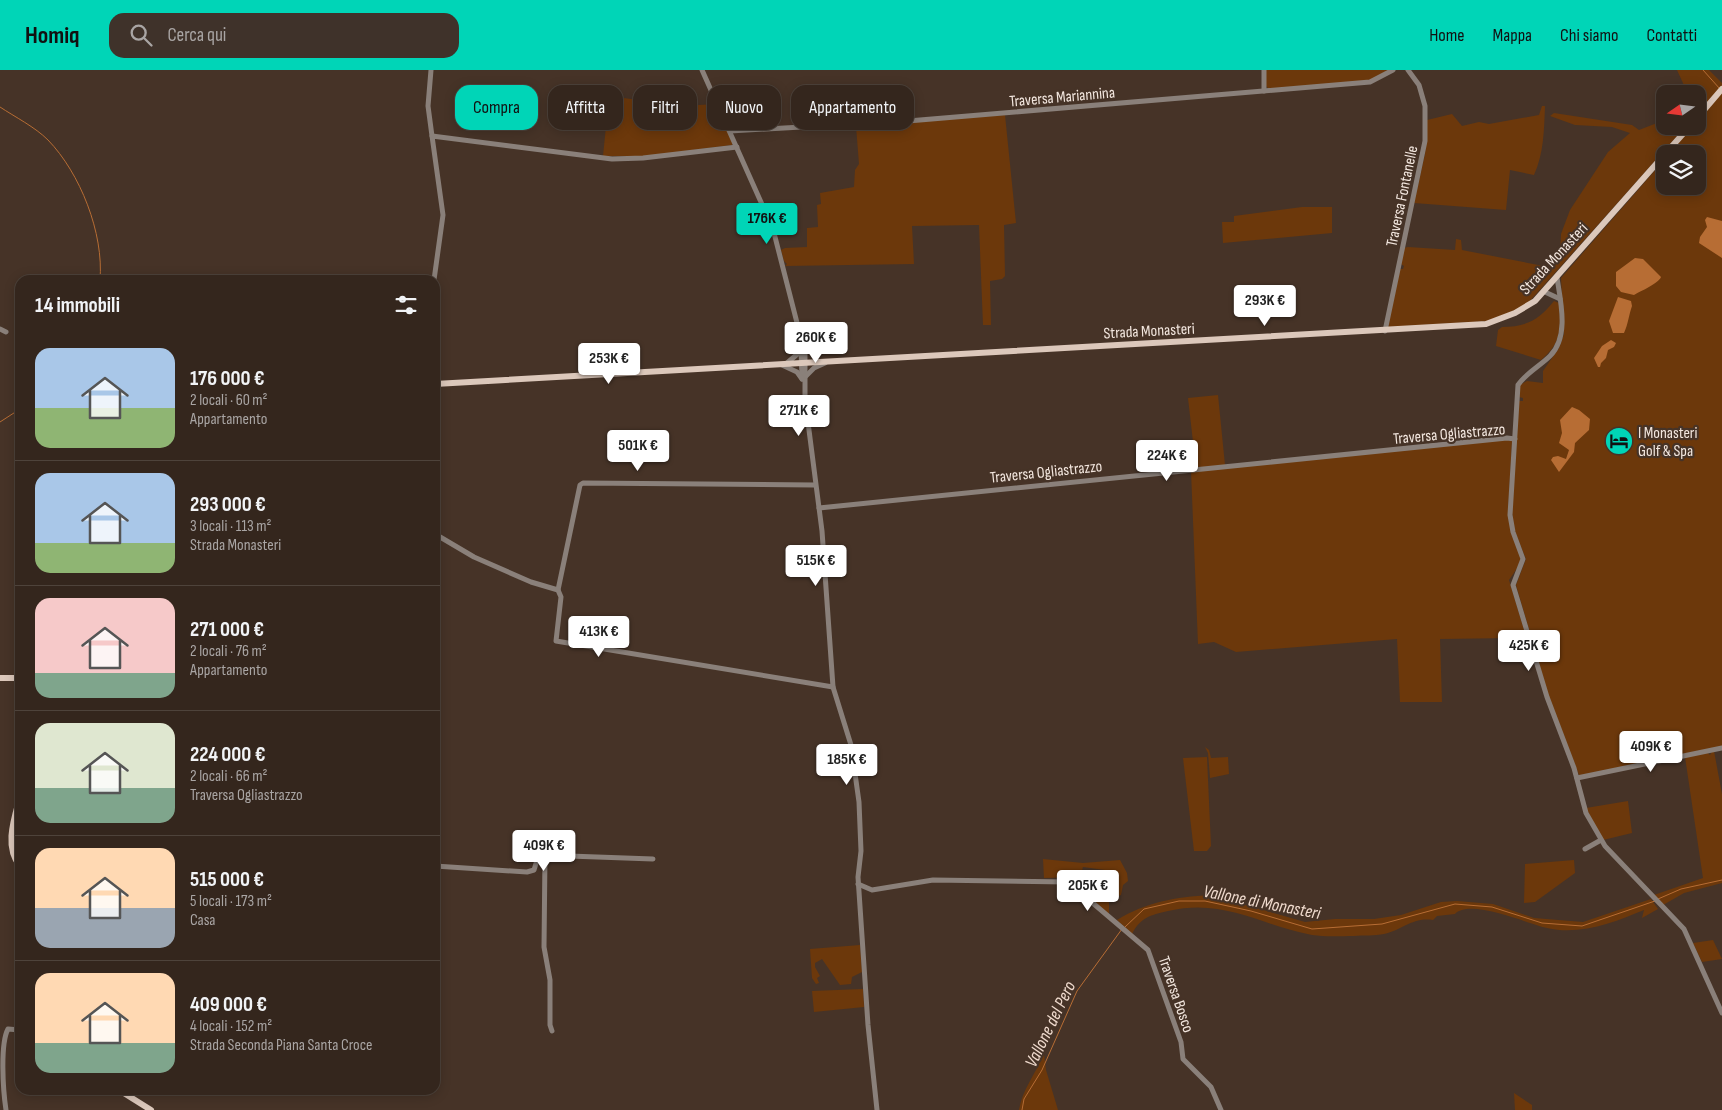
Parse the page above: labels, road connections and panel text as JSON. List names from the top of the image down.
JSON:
{
  "streets": {
    "main road": ["Strada Monasteri"],
    "street": [
      "Traversa Mariannina",
      "Traversa Fontanelle",
      "Traversa Ogliastrazzo",
      "Traversa Bosco"
    ]
  },
  "crossings": [
    ["Traversa Fontanelle", "Strada Monasteri"]
  ],
  "water": ["Vallone di Monasteri", "Vallone del Pero"],
  "places": {
    "hotel": ["I Monasteri Golf & Spa"]
  },
  "north": "left",
  "page": {
    "header": "Homiq",
    "search": "Cerca qui",
    "nav": [
      "Home",
      "Mappa",
      "Chi siamo",
      "Contatti"
    ],
    "chip": [
      "Compra",
      "Affitta",
      "Filtri",
      "Nuovo",
      "Appartamento"
    ],
    "price": [
      "176K €",
      "293K €",
      "260K €",
      "253K €",
      "271K €",
      "501K €",
      "224K €",
      "515K €",
      "413K €",
      "425K €",
      "409K €",
      "185K €",
      "409K €",
      "205K €"
    ],
    "heading": "14 immobili",
    "list": [
      {
        "name": "176 000 €",
        "note": "2 locali · 60 m² · Appartamento"
      },
      {
        "name": "293 000 €",
        "note": "3 locali · 113 m² · Strada Monasteri"
      },
      {
        "name": "271 000 €",
        "note": "2 locali · 76 m² · Appartamento"
      },
      {
        "name": "224 000 €",
        "note": "2 locali · 66 m² · Traversa Ogliastrazzo"
      },
      {
        "name": "515 000 €",
        "note": "5 locali · 173 m² · Casa"
      },
      {
        "name": "409 000 €",
        "note": "4 locali · 152 m² · Strada Seconda Piana Santa Croce"
      }
    ]
  }
}
